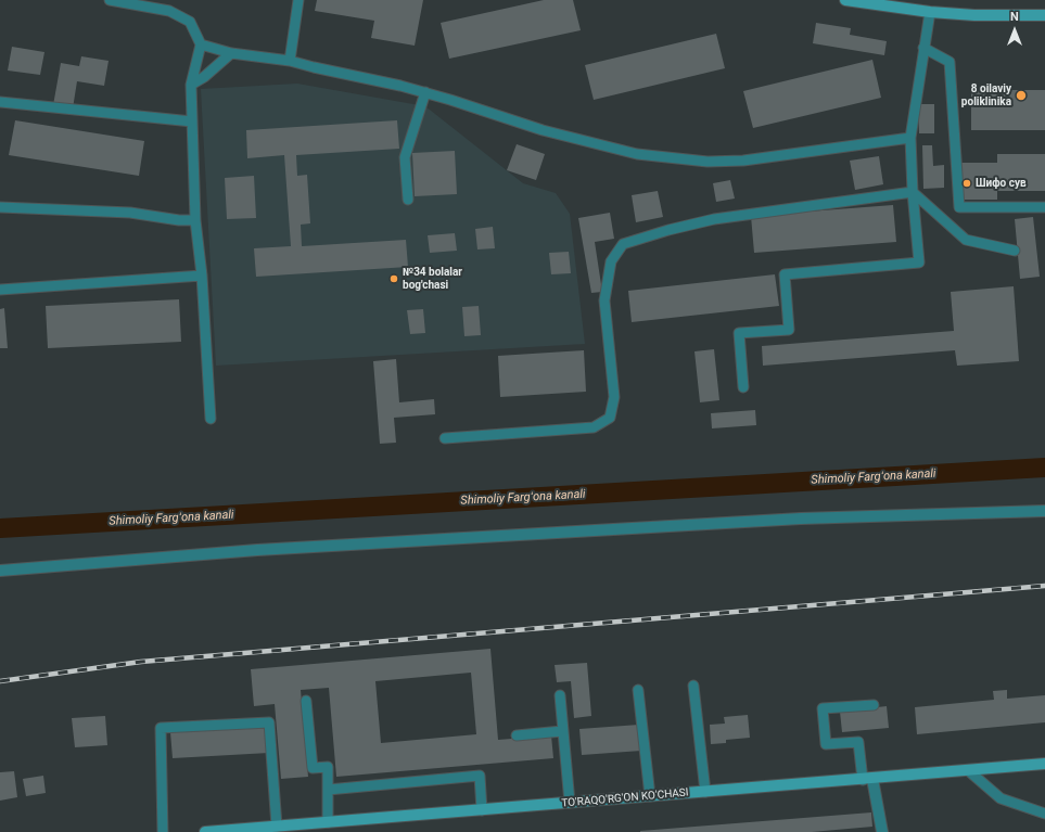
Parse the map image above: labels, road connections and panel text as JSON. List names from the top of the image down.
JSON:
{
  "streets": {
    "main road": ["TO'RAQO'RG'ON KO'CHASI"]
  },
  "water": ["Shimoliy Fargʻona kanali"],
  "places": ["8 oilaviy poliklinika", "Шифо сув", "№34 bolalar bog'chasi"],
  "north": "top"
}
